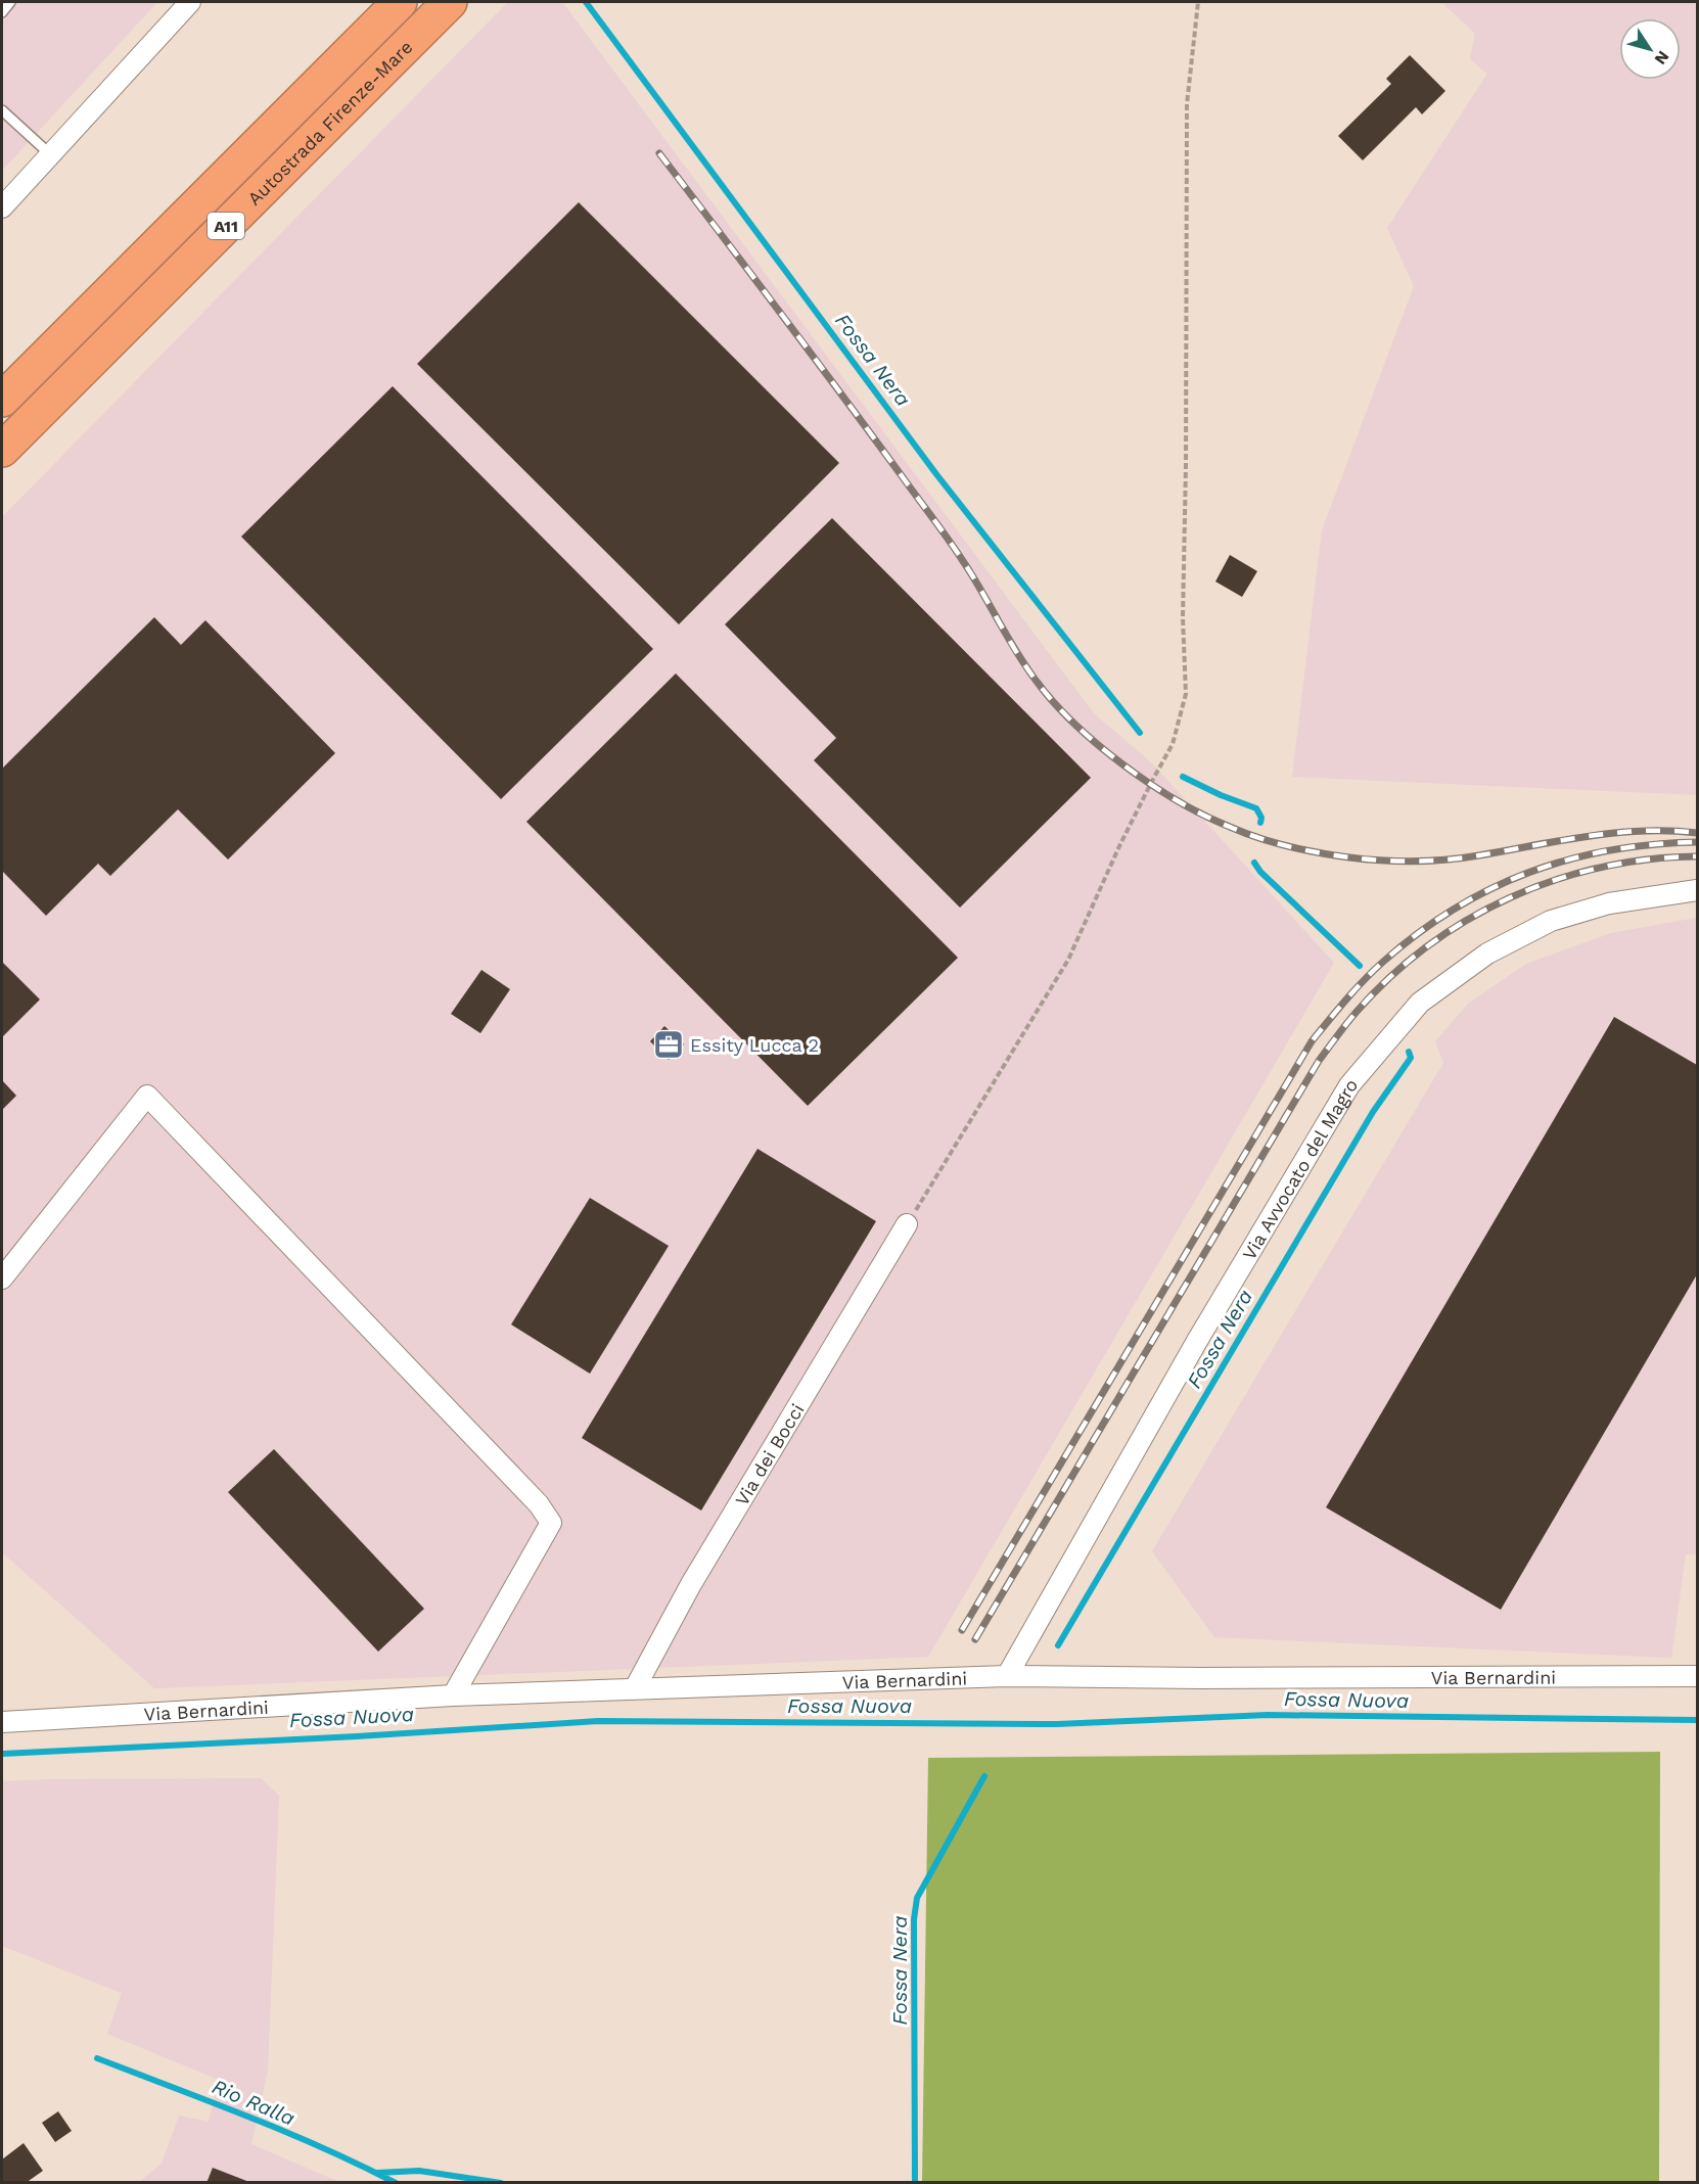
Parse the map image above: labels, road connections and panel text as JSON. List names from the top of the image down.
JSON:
{
  "streets": {
    "highway": ["Autostrada Firenze-Mare", "A11"],
    "street": ["Via Avvocato del Magro", "Via dei Bocci", "Via Bernardini"]
  },
  "crossings": [
    ["Via Avvocato del Magro", "Via Bernardini"],
    ["Via dei Bocci", "Via Bernardini"]
  ],
  "water": ["Fossa Nera", "Fossa Nuova", "Rio Ralla"],
  "places": {
    "office": ["Essity Lucca 2"]
  },
  "north": "bottom right"
}
